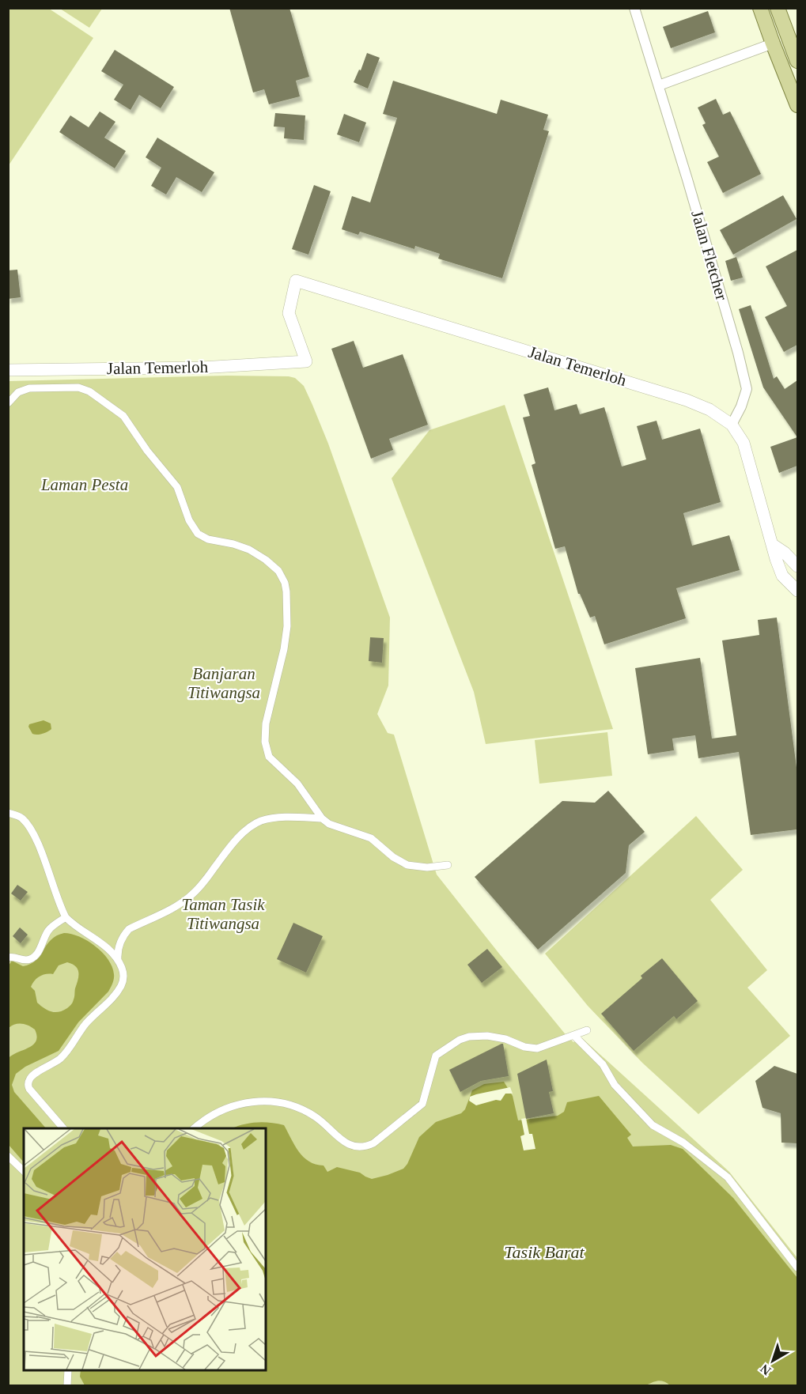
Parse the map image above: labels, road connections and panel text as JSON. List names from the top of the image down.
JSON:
{
  "streets": {
    "street": ["Jalan Fletcher", "Jalan Temerloh"]
  },
  "crossings": [
    ["Jalan Fletcher", "Jalan Temerloh"]
  ],
  "water": ["Tasik Barat"],
  "parks": ["Laman Pesta", "Banjaran Titiwangsa", "Taman Tasik Titiwangsa"],
  "north": "bottom left"
}
